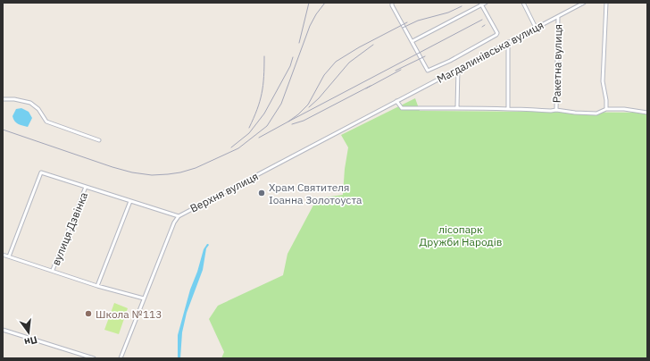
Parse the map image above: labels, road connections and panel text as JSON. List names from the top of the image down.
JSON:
{
  "streets": {
    "street": [
      "Магдалинівська вулиця",
      "Ракетна вулиця",
      "Верхня вулиця",
      "вулиця Дзвінка"
    ]
  },
  "crossings": [
    ["Магдалинівська вулиця", "Ракетна вулиця"],
    ["Магдалинівська вулиця", "Верхня вулиця"],
    ["Верхня вулиця", "вулиця Дзвінка"]
  ],
  "parks": ["лісопарк Дружби Народів"],
  "places": ["Храм Святителя Іоанна Золотоуста", "Школа №113"],
  "north": "bottom"
}
